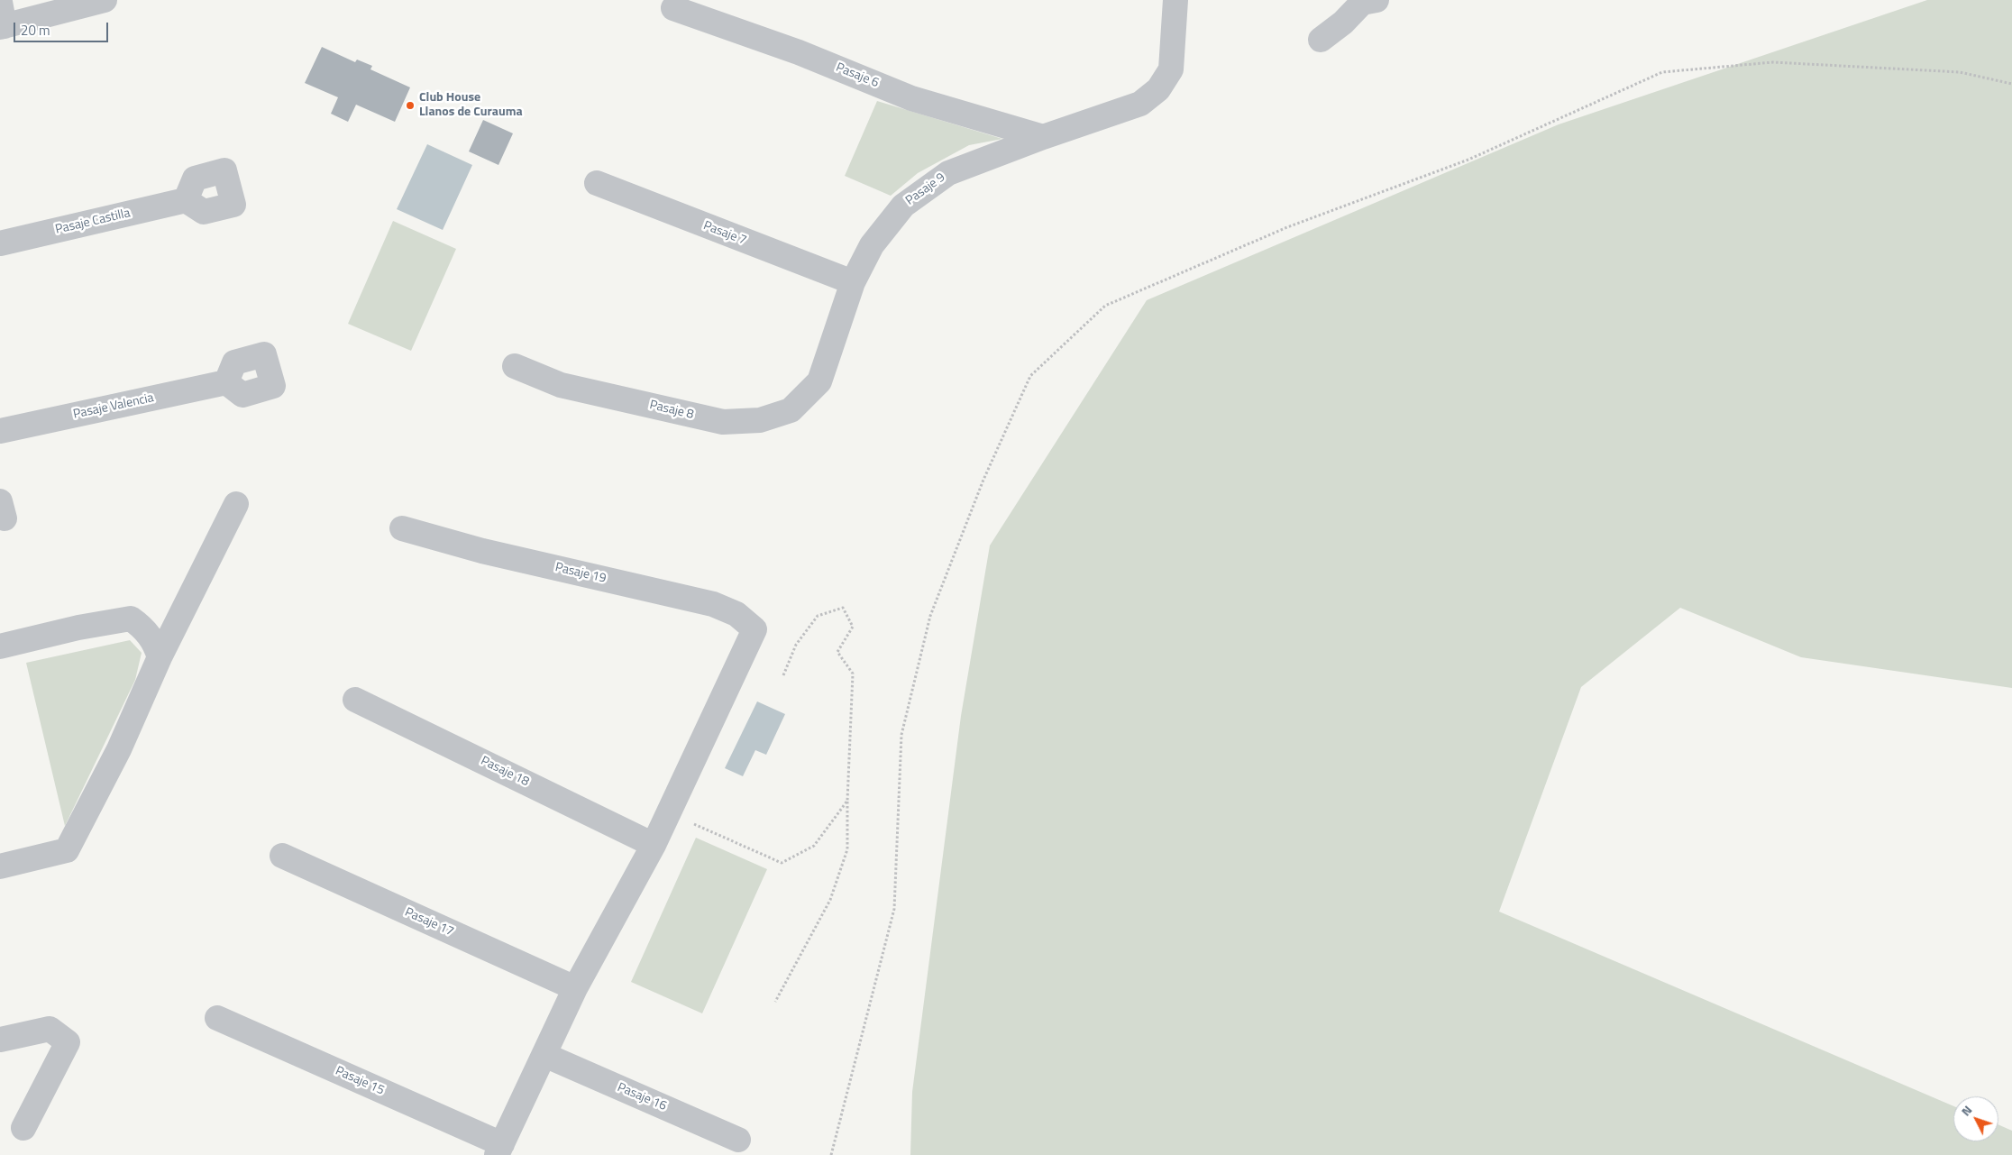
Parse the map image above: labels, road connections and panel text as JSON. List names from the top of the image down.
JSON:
{
  "streets": {
    "street": [
      "Pasaje 6",
      "Pasaje 9",
      "Pasaje Castilla",
      "Pasaje 7",
      "Pasaje Valencia",
      "Pasaje 8",
      "Pasaje 19",
      "Pasaje 18",
      "Pasaje 17",
      "Pasaje 15",
      "Pasaje 16"
    ]
  },
  "crossings": [
    ["Pasaje 6", "Pasaje 9"],
    ["Pasaje 9", "Pasaje 7"],
    ["Pasaje 9", "Pasaje 8"]
  ],
  "places": ["Club House Llanos de Curauma"],
  "scale_bar": "20 m",
  "north": "top left"
}
